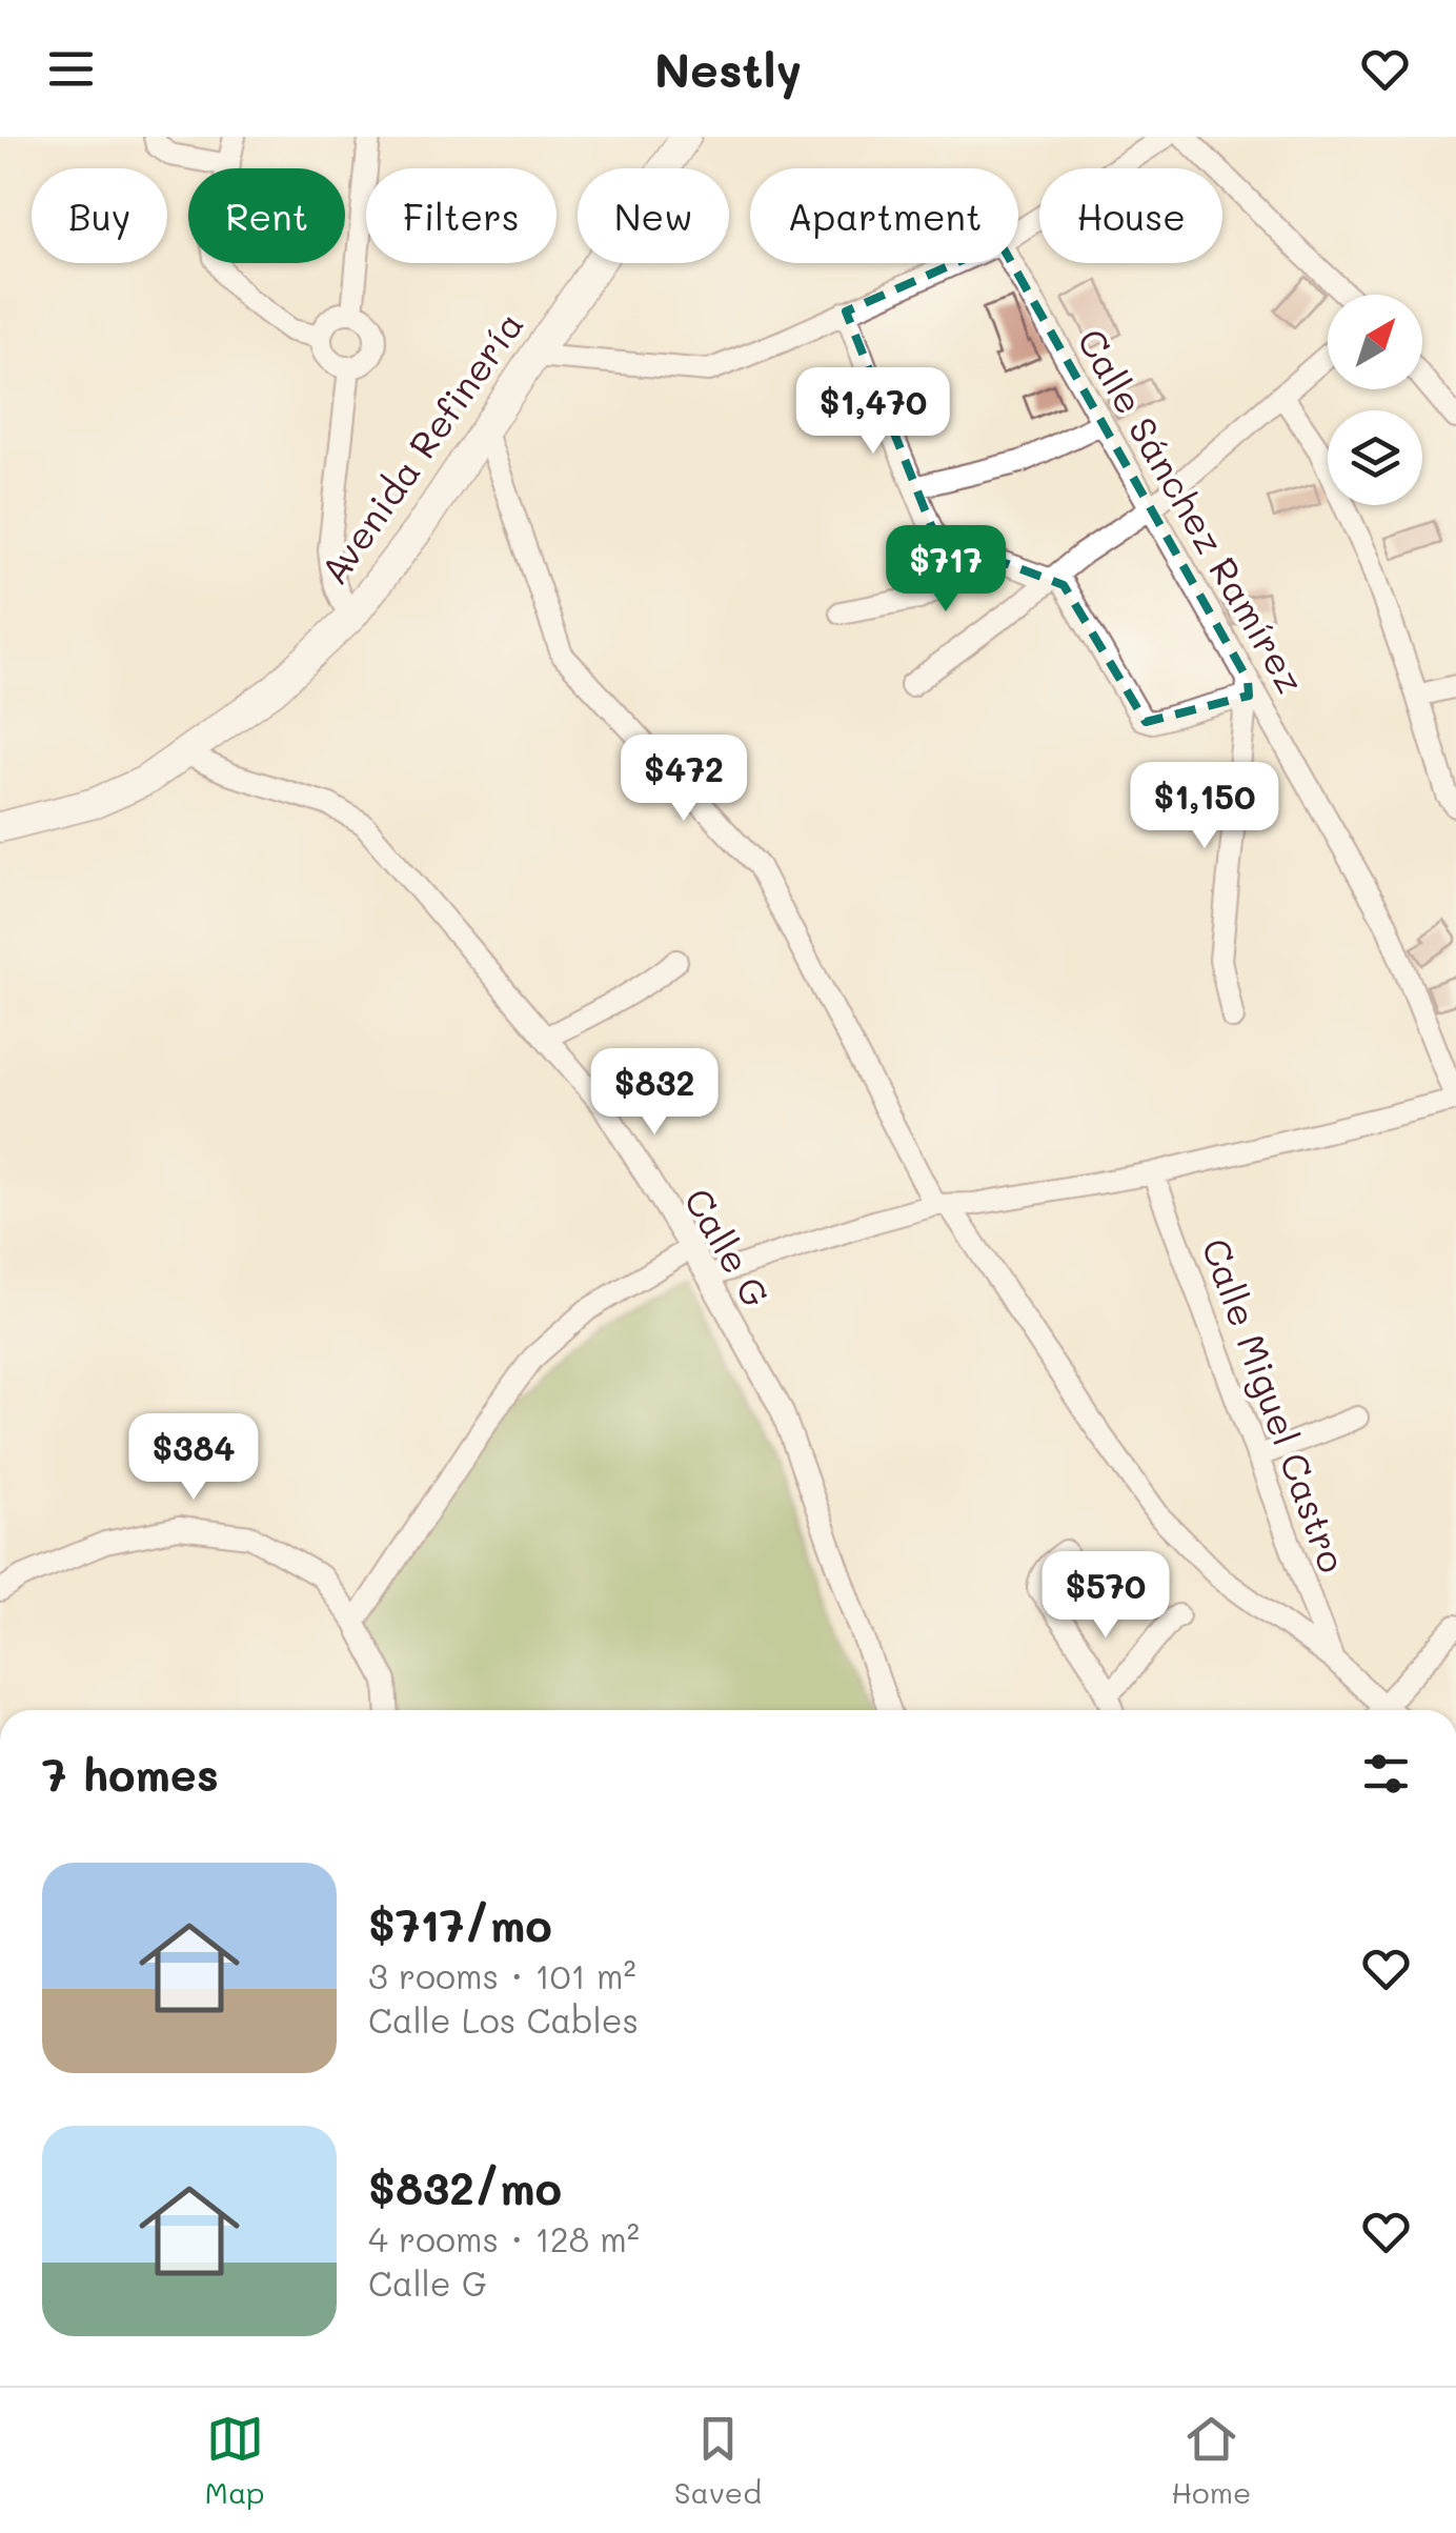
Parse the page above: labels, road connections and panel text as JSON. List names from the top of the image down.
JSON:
{
  "streets": {
    "main road": ["Avenida Refinería"],
    "street": ["Calle Sánchez Ramírez", "Calle G", "Calle Miguel Castro"]
  },
  "crossings": [
    ["Avenida Refinería", "Calle G"]
  ],
  "north": "top right",
  "page": {
    "header": "Nestly",
    "chip": [
      "Buy",
      "Rent",
      "Filters",
      "New",
      "Apartment",
      "House"
    ],
    "price": [
      "$1,470",
      "$717",
      "$472",
      "$1,150",
      "$832",
      "$384",
      "$570"
    ],
    "heading": "7 homes",
    "list": [
      {
        "name": "$717/mo",
        "note": "3 rooms · 101 m² · Calle Los Cables"
      },
      {
        "name": "$832/mo",
        "note": "4 rooms · 128 m² · Calle G"
      }
    ],
    "tabs": ["Map", "Saved", "Home"]
  }
}
